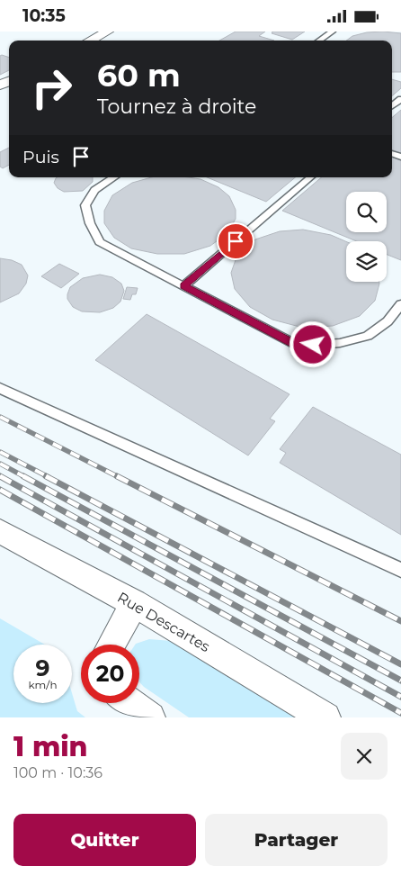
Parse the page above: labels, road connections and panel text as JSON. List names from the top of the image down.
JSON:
{
  "streets": {
    "street": ["Rue Descartes"]
  },
  "page": {
    "status": "10:35",
    "turn": ["60 m", "Tournez à droite"],
    "then": "Puis",
    "speed": "9 km/h",
    "limit": "20",
    "heading": ["1 min", "100 m · 10:36"],
    "buttons": ["Quitter", "Partager"]
  }
}
